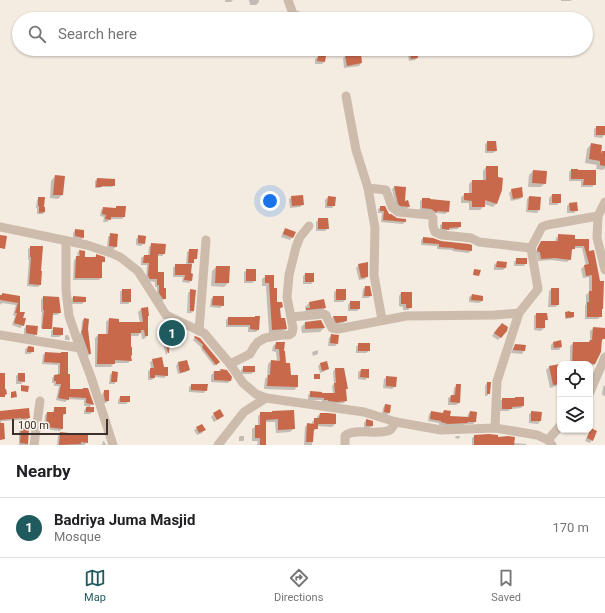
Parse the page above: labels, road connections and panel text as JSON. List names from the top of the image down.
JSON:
{
  "scale_bar": "100 m",
  "page": {
    "search": "Search here",
    "pins": "1",
    "scale": "100 m",
    "heading": "Nearby",
    "list": [
      {
        "mark": "1",
        "name": "Badriya Juma Masjid",
        "note": "Mosque",
        "value": "170 m"
      }
    ],
    "nav": ["Map", "Directions", "Saved"]
  }
}
